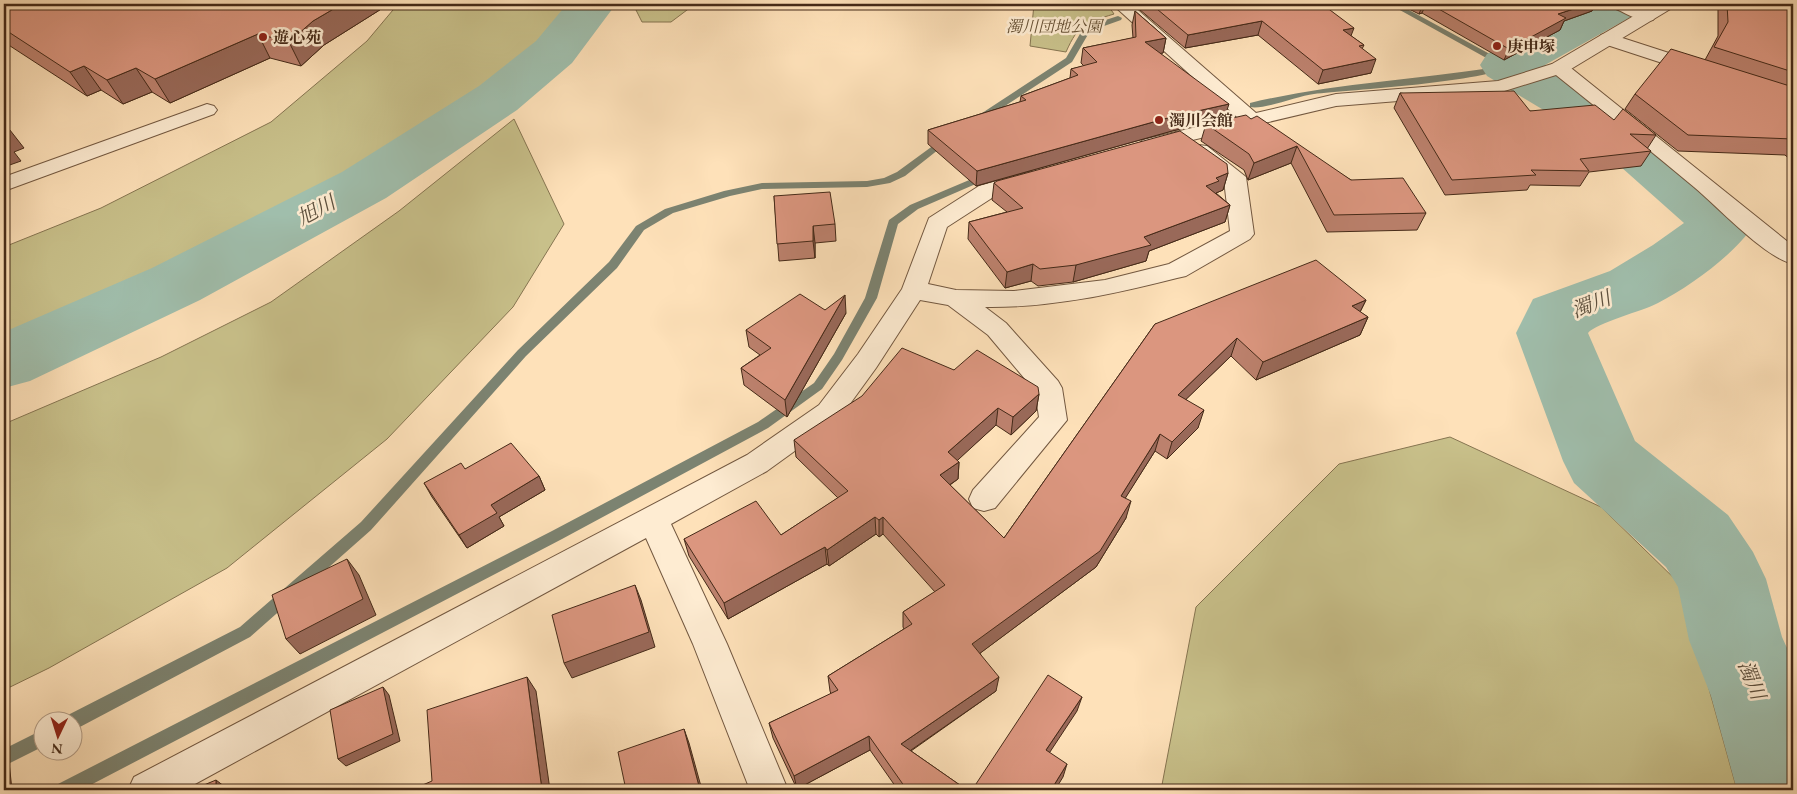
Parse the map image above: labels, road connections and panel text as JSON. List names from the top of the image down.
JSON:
{
  "water": ["旭川", "濁川"],
  "parks": ["濁川団地公園"],
  "places": ["遊心苑", "庚申塚", "濁川会館"],
  "north": "bottom"
}
